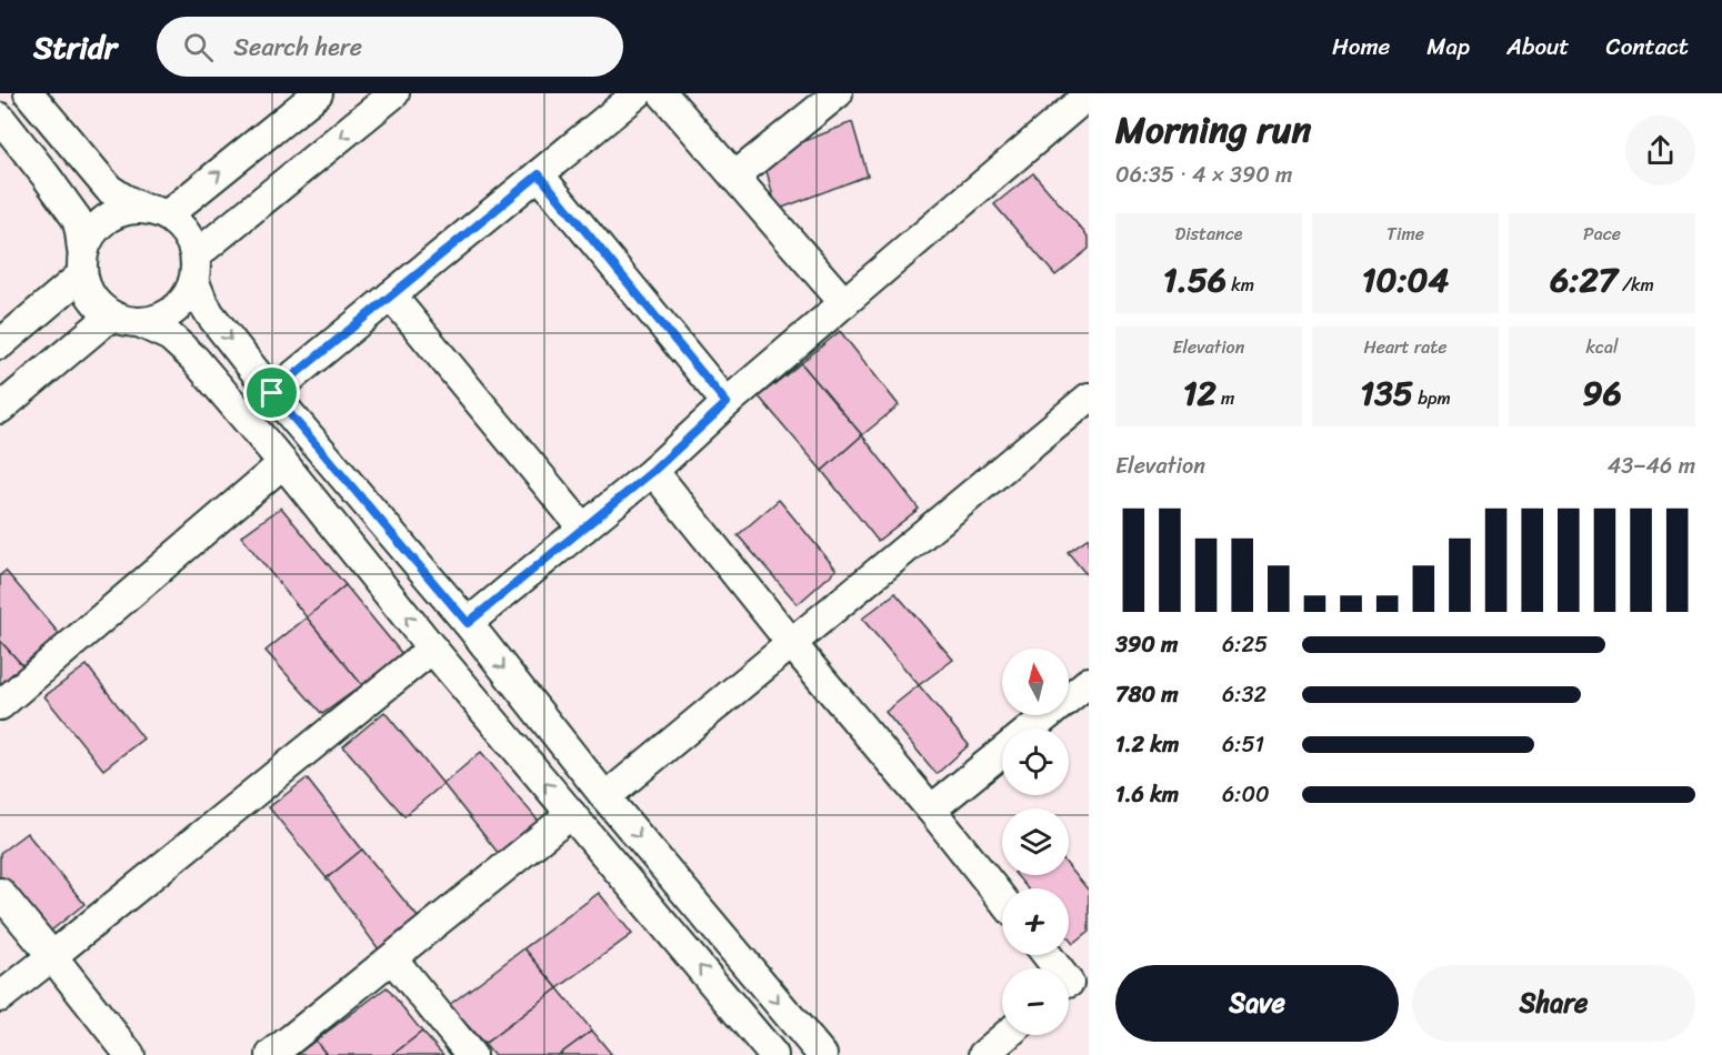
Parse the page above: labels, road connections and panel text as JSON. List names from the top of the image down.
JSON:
{
  "north": "top",
  "page": {
    "header": "Stridr",
    "search": "Search here",
    "nav": [
      "Home",
      "Map",
      "About",
      "Contact"
    ],
    "heading": ["Morning run", "06:35 · 4 × 390 m"],
    "stats": [
      ["Distance", "1.56 km"],
      ["Time", "10:04"],
      ["Pace", "6:27 /km"],
      ["Elevation", "12 m"],
      ["Heart rate", "135 bpm"],
      ["kcal", "96"]
    ],
    "chart": ["Elevation", "43–46 m"],
    "list": [
      {
        "name": "390 m",
        "note": "6:25"
      },
      {
        "name": "780 m",
        "note": "6:32"
      },
      {
        "name": "1.2 km",
        "note": "6:51"
      },
      {
        "name": "1.6 km",
        "note": "6:00"
      }
    ],
    "map_buttons": ["+", "−"],
    "buttons": ["Save", "Share"]
  }
}
